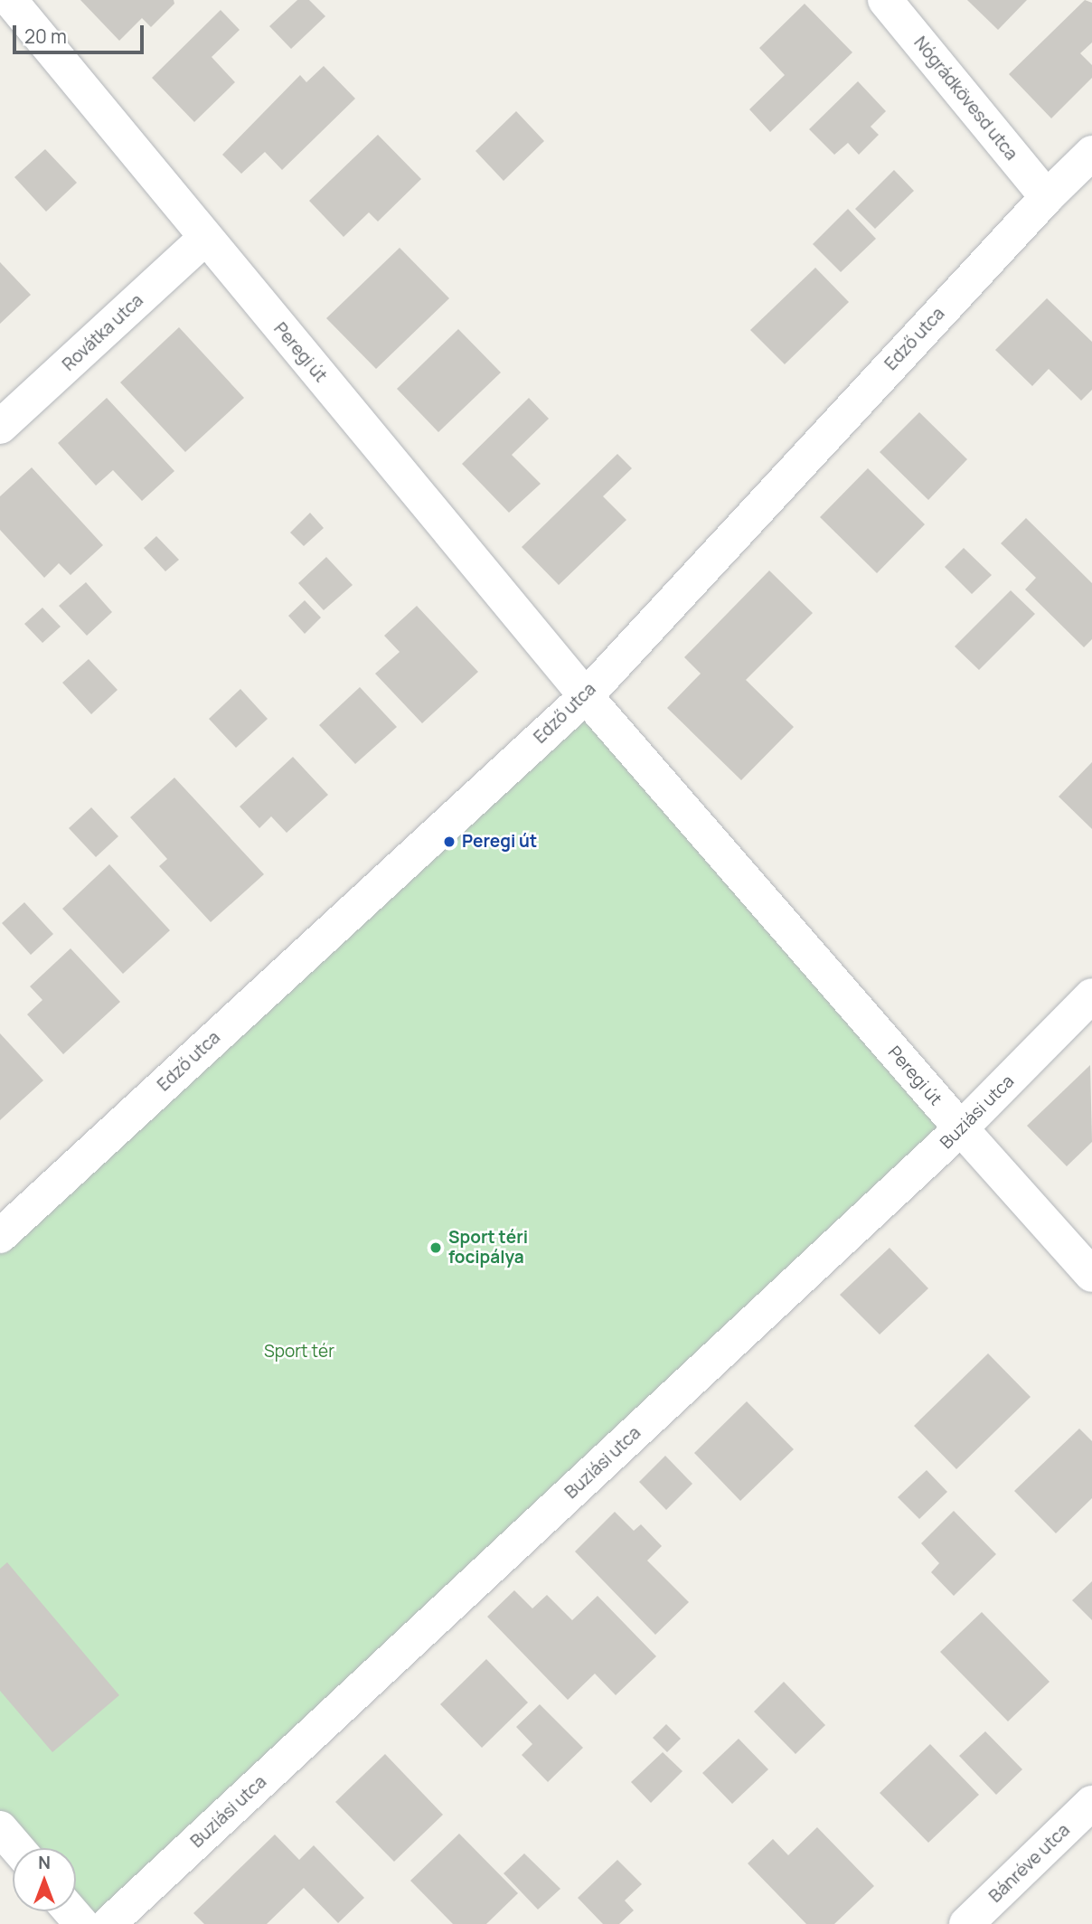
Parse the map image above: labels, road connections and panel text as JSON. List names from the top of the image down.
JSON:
{
  "streets": {
    "street": [
      "Nógrádkövesd utca",
      "Rovátka utca",
      "Edző utca",
      "Peregi út",
      "Buziási utca",
      "Bánréve utca"
    ]
  },
  "crossings": [
    ["Nógrádkövesd utca", "Edző utca"],
    ["Rovátka utca", "Peregi út"],
    ["Edző utca", "Peregi út"],
    ["Peregi út", "Buziási utca"]
  ],
  "parks": ["Sport tér"],
  "places": ["Peregi út", "Sport téri focipálya"],
  "scale_bar": "20 m",
  "north": "top"
}
